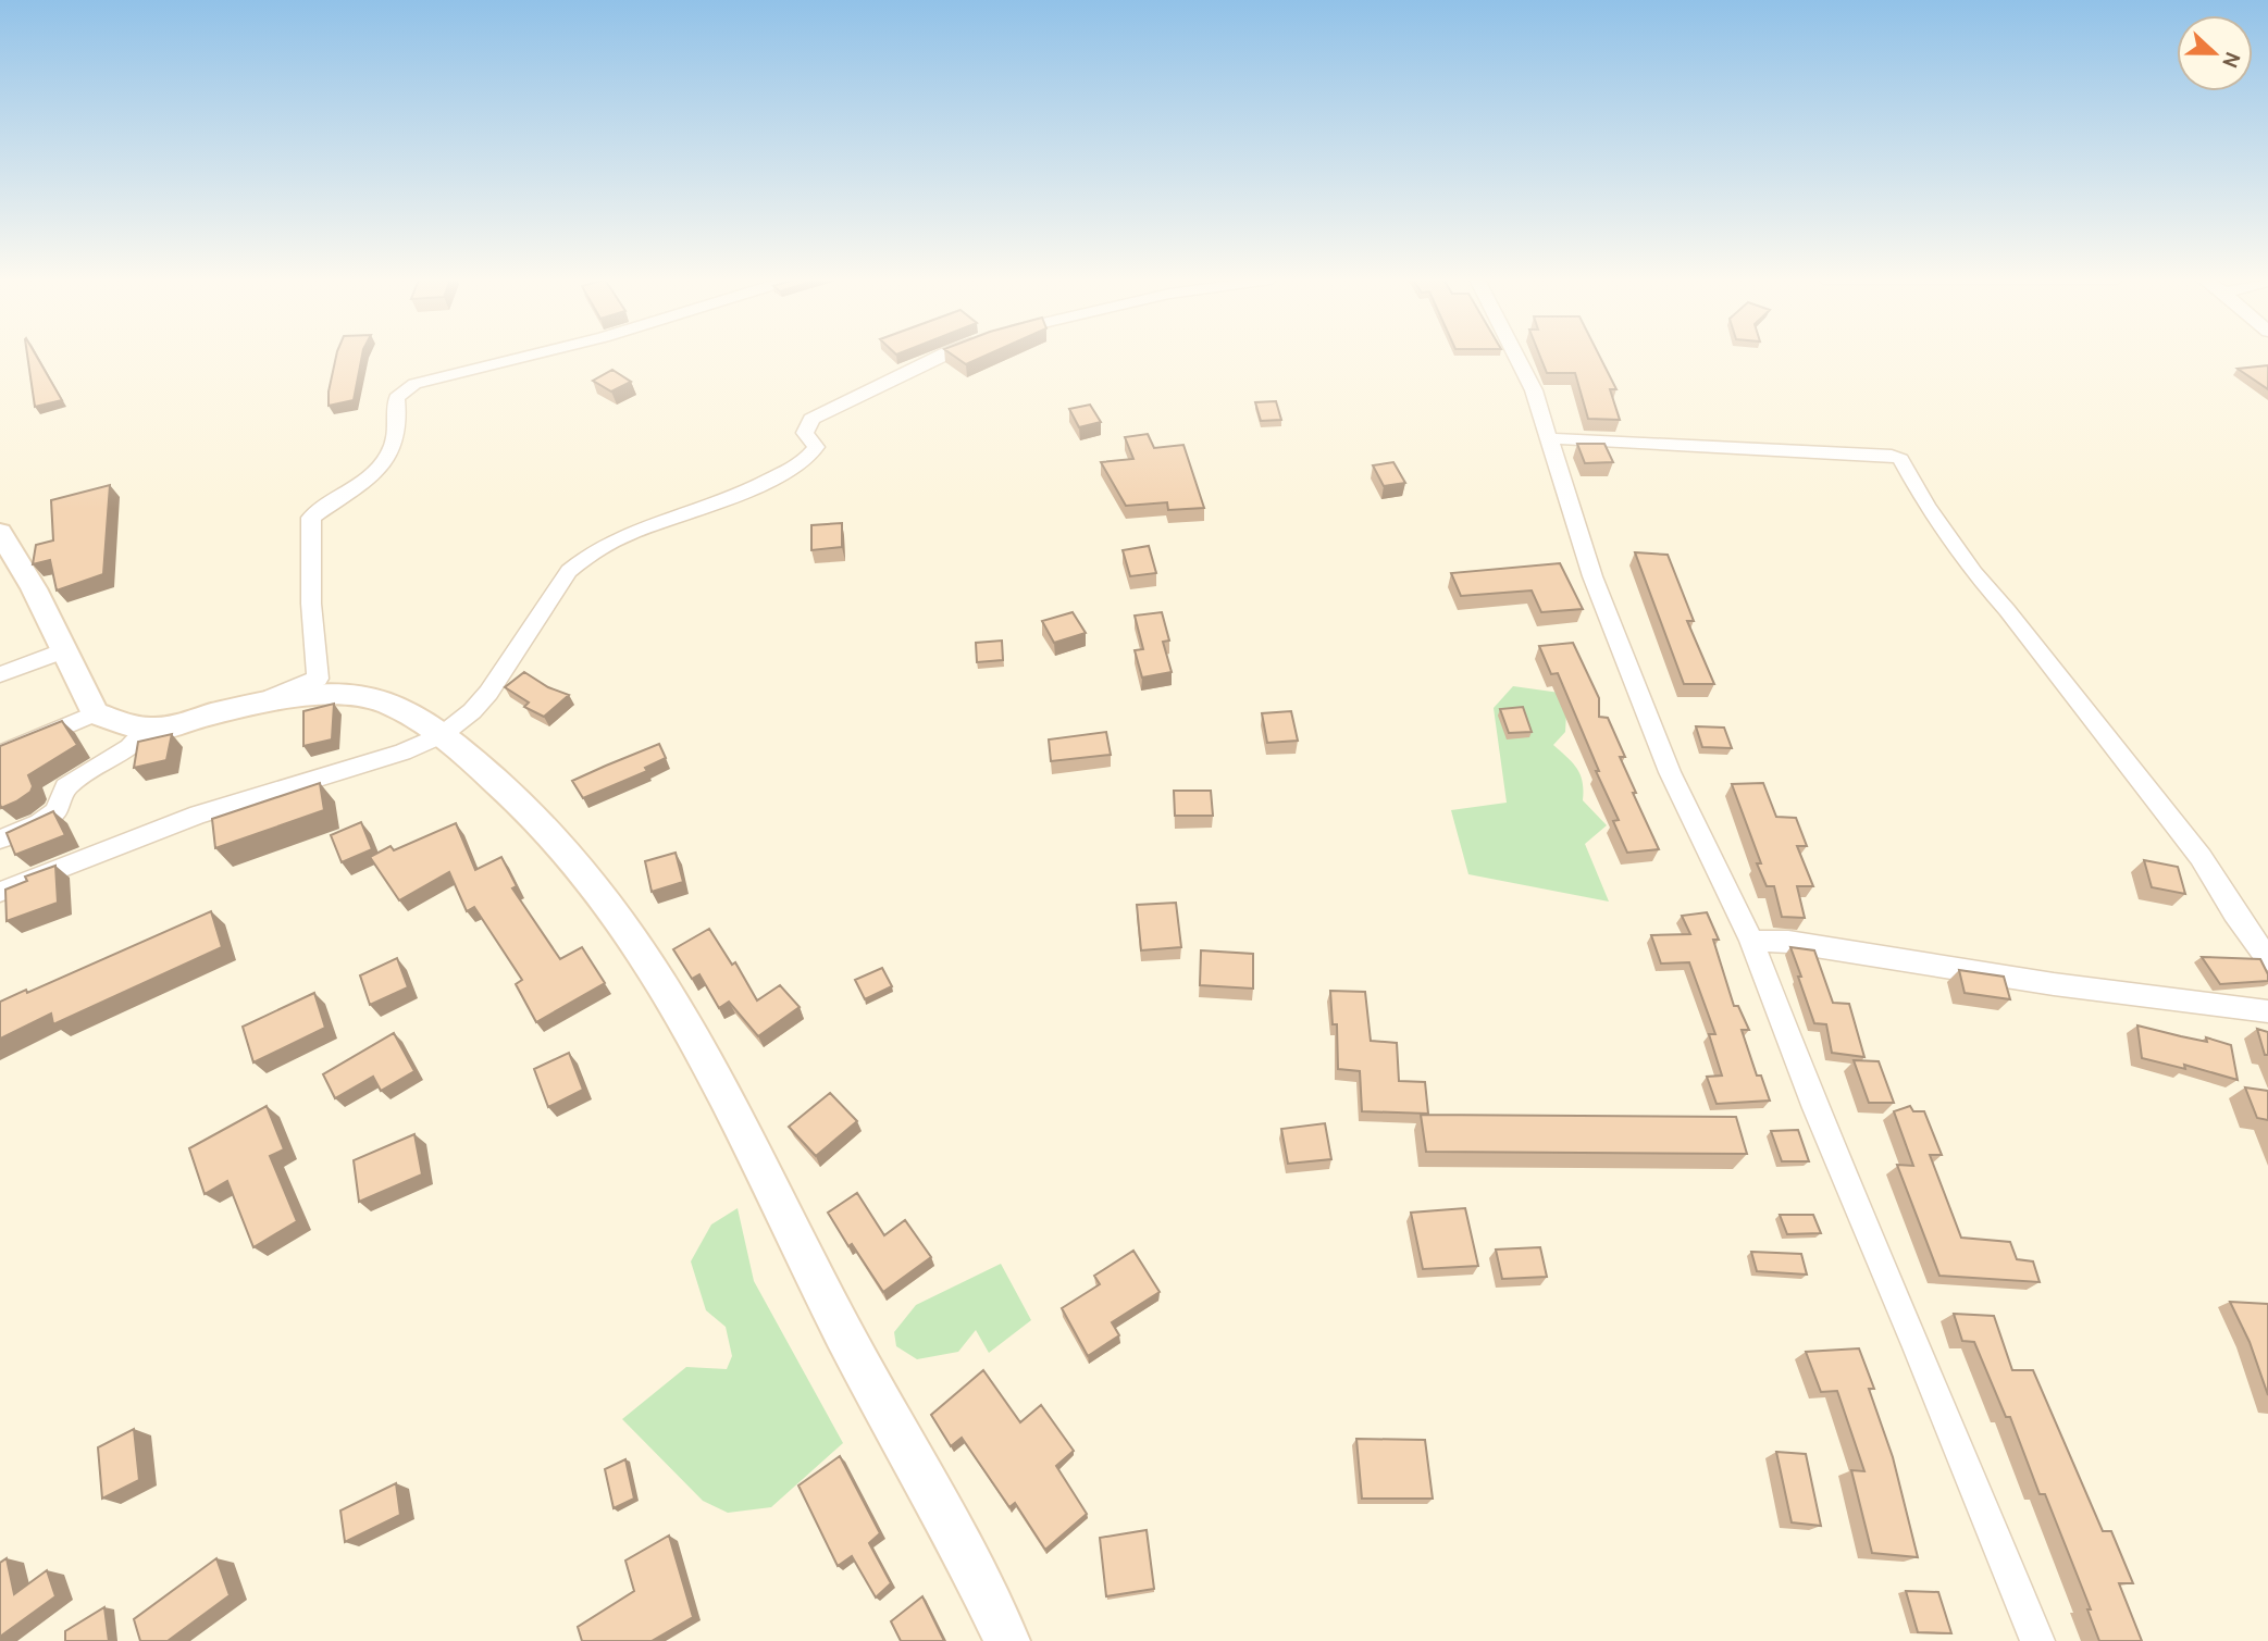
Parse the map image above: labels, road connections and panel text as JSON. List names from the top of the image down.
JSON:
{
  "north": "right"
}
